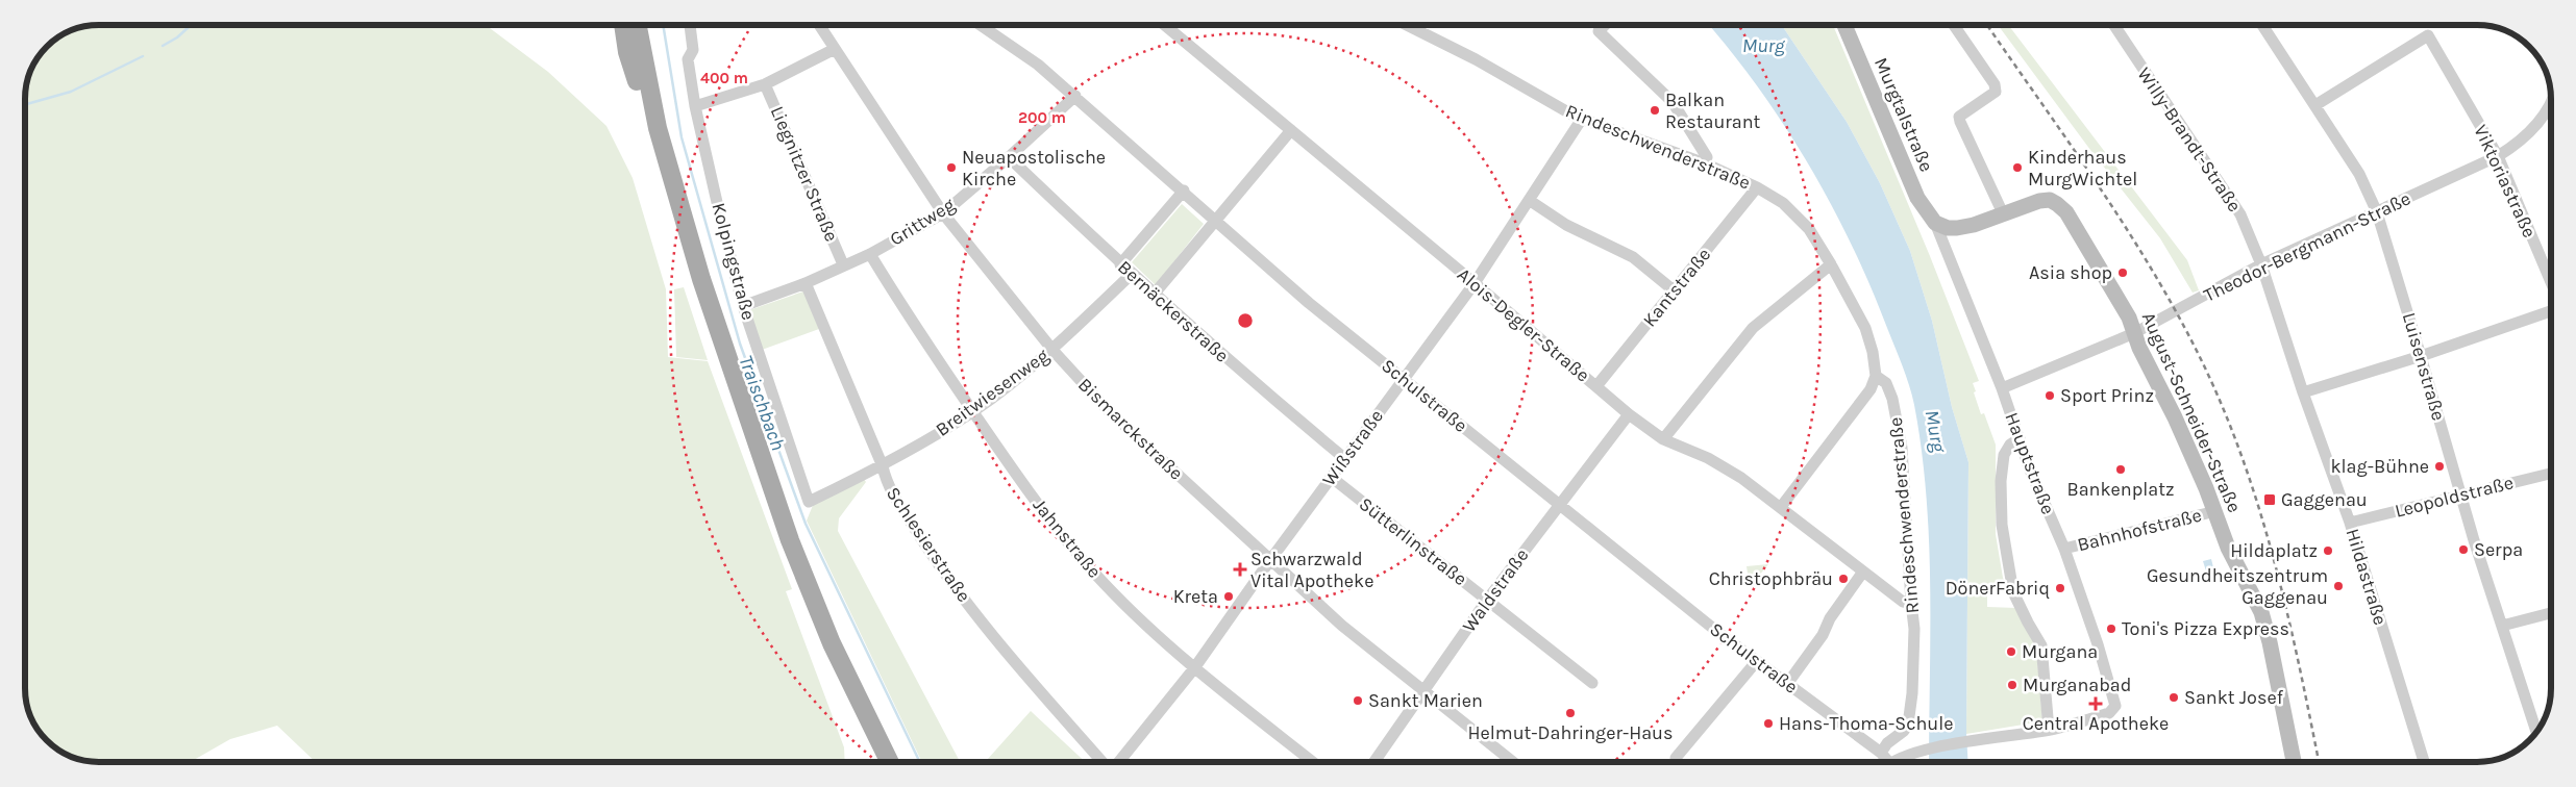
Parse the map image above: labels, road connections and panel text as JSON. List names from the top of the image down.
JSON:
{
  "streets": {
    "street": [
      "Murgtalstraße",
      "Willy-Brandt-Straße",
      "Rindeschwenderstraße",
      "Liegnitzer Straße",
      "Viktoriastraße",
      "Grittweg",
      "Theodor-Bergmann-Straße",
      "Kolpingstraße",
      "Kantstraße",
      "Bernäckerstraße",
      "Alois-Degler-Straße",
      "Luisenstraße",
      "Breitwiesenweg",
      "Schulstraße",
      "August-Schneider-Straße",
      "Bismarckstraße",
      "Wißstraße",
      "Hauptstraße",
      "Leopoldstraße",
      "Bahnhofstraße",
      "Jahnstraße",
      "Sütterlinstraße",
      "Schlesierstraße",
      "Hildastraße",
      "Waldstraße"
    ]
  },
  "crossings": [
    ["Murgtalstraße", "August-Schneider-Straße"],
    ["Murgtalstraße", "Hauptstraße"],
    ["Willy-Brandt-Straße", "Theodor-Bergmann-Straße"],
    ["Willy-Brandt-Straße", "Hildastraße"],
    ["Rindeschwenderstraße", "Kantstraße"],
    ["Rindeschwenderstraße", "Alois-Degler-Straße"],
    ["Rindeschwenderstraße", "Schulstraße"],
    ["Rindeschwenderstraße", "Wißstraße"],
    ["Liegnitzer Straße", "Grittweg"],
    ["Viktoriastraße", "Theodor-Bergmann-Straße"],
    ["Viktoriastraße", "Luisenstraße"],
    ["Grittweg", "Kolpingstraße"],
    ["Grittweg", "Bernäckerstraße"],
    ["Grittweg", "Schulstraße"],
    ["Grittweg", "Bismarckstraße"],
    ["Grittweg", "Jahnstraße"],
    ["Grittweg", "Schlesierstraße"],
    ["Theodor-Bergmann-Straße", "Luisenstraße"],
    ["Theodor-Bergmann-Straße", "August-Schneider-Straße"],
    ["Theodor-Bergmann-Straße", "Hauptstraße"],
    ["Theodor-Bergmann-Straße", "Hildastraße"],
    ["Kolpingstraße", "Breitwiesenweg"],
    ["Kantstraße", "Alois-Degler-Straße"],
    ["Bernäckerstraße", "Breitwiesenweg"],
    ["Bernäckerstraße", "Wißstraße"],
    ["Alois-Degler-Straße", "Wißstraße"],
    ["Alois-Degler-Straße", "Waldstraße"],
    ["Luisenstraße", "Leopoldstraße"],
    ["Breitwiesenweg", "Bismarckstraße"],
    ["Breitwiesenweg", "Jahnstraße"],
    ["Breitwiesenweg", "Schlesierstraße"],
    ["Schulstraße", "Wißstraße"],
    ["Schulstraße", "Waldstraße"],
    ["August-Schneider-Straße", "Hauptstraße"],
    ["August-Schneider-Straße", "Bahnhofstraße"],
    ["Bismarckstraße", "Wißstraße"],
    ["Bismarckstraße", "Waldstraße"],
    ["Wißstraße", "Jahnstraße"],
    ["Wißstraße", "Sütterlinstraße"],
    ["Hauptstraße", "Bahnhofstraße"],
    ["Leopoldstraße", "Hildastraße"],
    ["Sütterlinstraße", "Waldstraße"]
  ],
  "water": ["Murg", "Traischbach"],
  "places": {
    "other": [
      "Balkan Restaurant",
      "Neuapostolische Kirche",
      "Kinderhaus MurgWichtel",
      "Asia shop",
      "Sport Prinz",
      "klag-Bühne",
      "Bankenplatz",
      "Serpa",
      "Hildaplatz",
      "Christophbräu",
      "Gesundheitszentrum Gaggenau",
      "DönerFabriq",
      "Kreta",
      "Toni's Pizza Express",
      "Murgana",
      "Murganabad",
      "Sankt Josef",
      "Sankt Marien",
      "Helmut-Dahringer-Haus",
      "Hans-Thoma-Schule"
    ],
    "transit": ["Gaggenau"],
    "health": ["Schwarzwald Vital Apotheke", "Central Apotheke"]
  },
  "rings": ["400 m", "200 m"]
}
